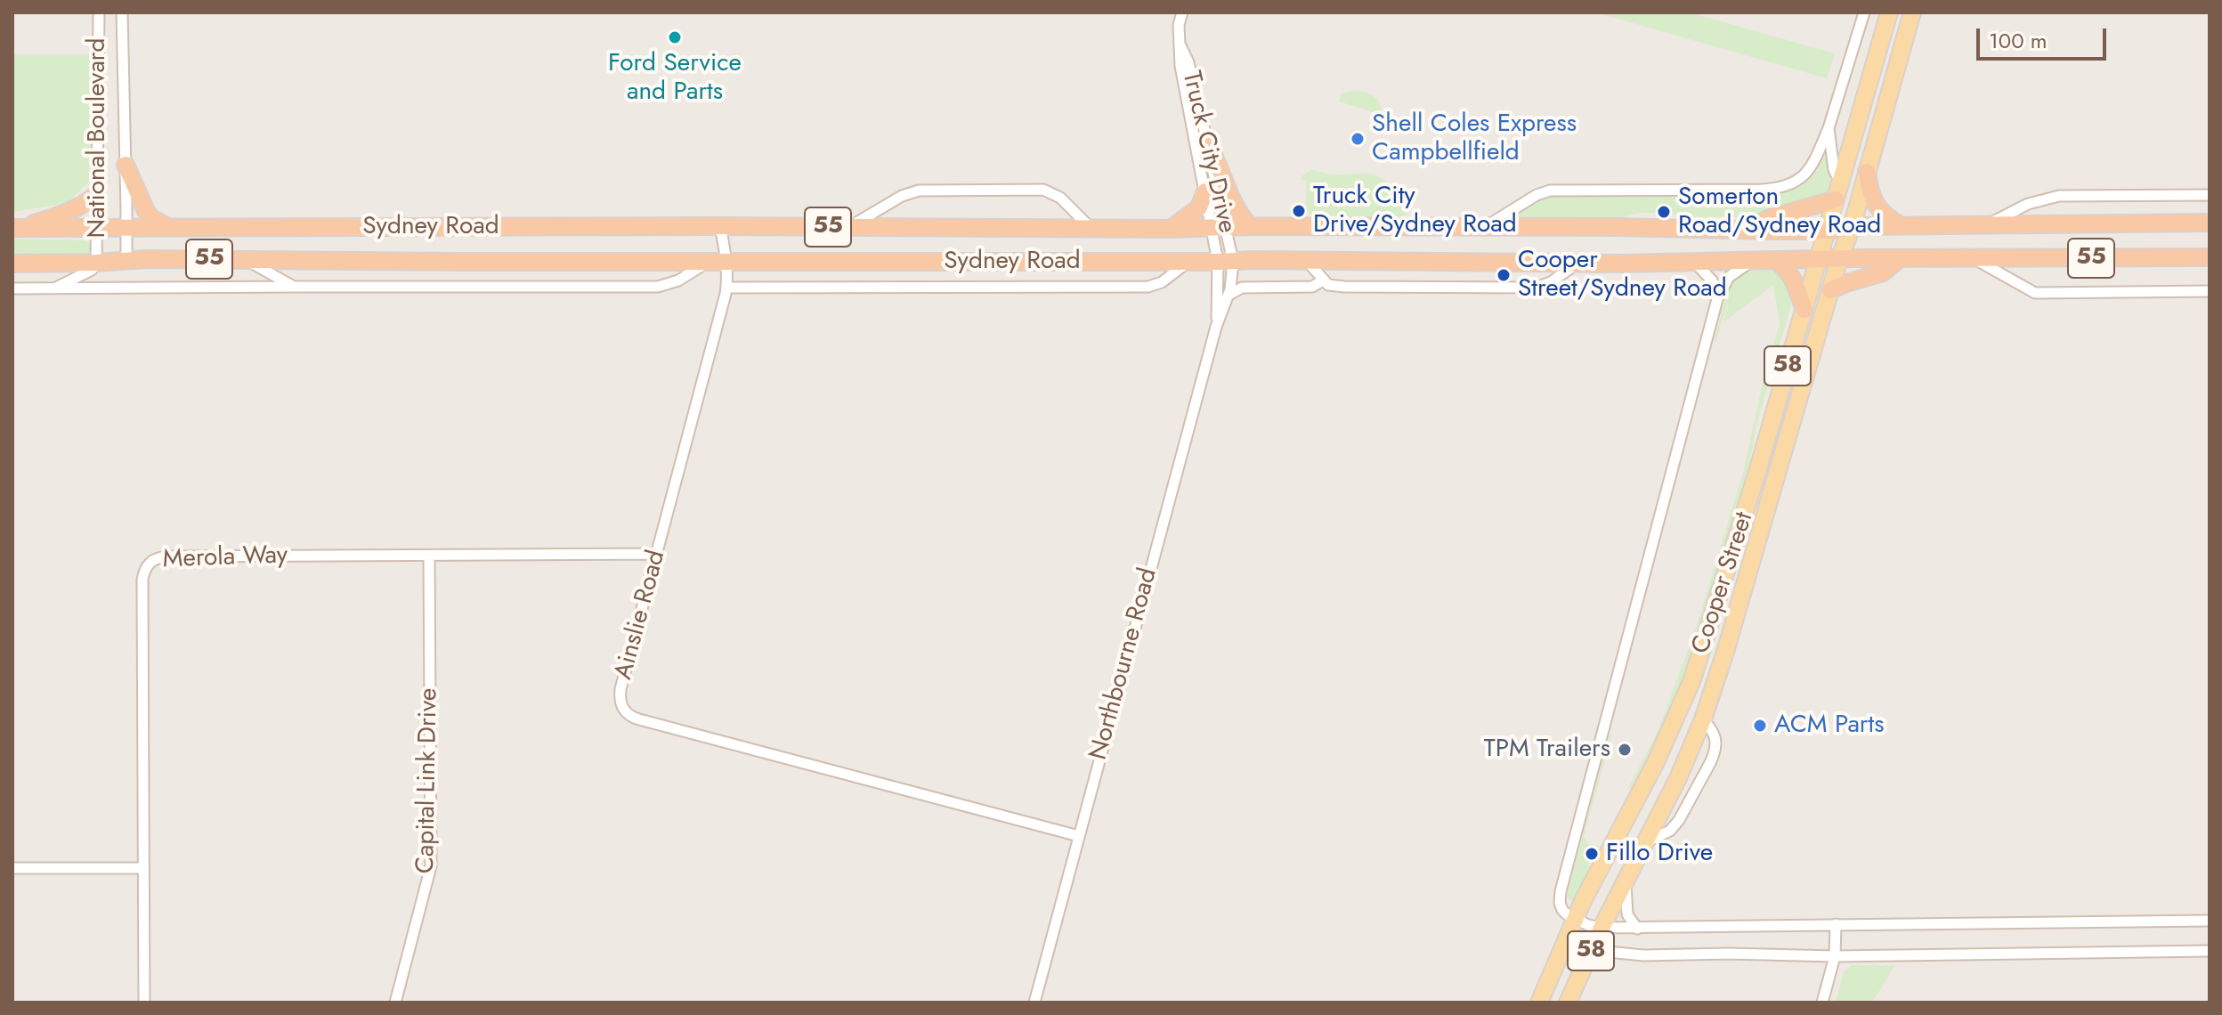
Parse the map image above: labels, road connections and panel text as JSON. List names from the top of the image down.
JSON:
{
  "streets": {
    "highway": ["Sydney Road", "55"],
    "main road": ["58", "Cooper Street"],
    "street": [
      "National Boulevard",
      "Truck City Drive",
      "Merola Way",
      "Ainslie Road",
      "Northbourne Road",
      "Capital Link Drive"
    ]
  },
  "crossings": [
    ["National Boulevard", "Sydney Road"],
    ["Truck City Drive", "Sydney Road"],
    ["Truck City Drive", "Northbourne Road"],
    ["Sydney Road", "55"],
    ["Sydney Road", "58"],
    ["Sydney Road", "Cooper Street"],
    ["Sydney Road", "Ainslie Road"],
    ["Sydney Road", "Northbourne Road"],
    ["55", "58"],
    ["55", "Cooper Street"],
    ["58", "Cooper Street"],
    ["Merola Way", "Ainslie Road"],
    ["Merola Way", "Capital Link Drive"],
    ["Ainslie Road", "Northbourne Road"]
  ],
  "places": [
    "Ford Service and Parts",
    "Shell Coles Express Campbellfield",
    "Truck City Drive/Sydney Road",
    "Somerton Road/Sydney Road",
    "Cooper Street/Sydney Road",
    "ACM Parts",
    "TPM Trailers",
    "Fillo Drive"
  ],
  "scale_bar": "100 m"
}
